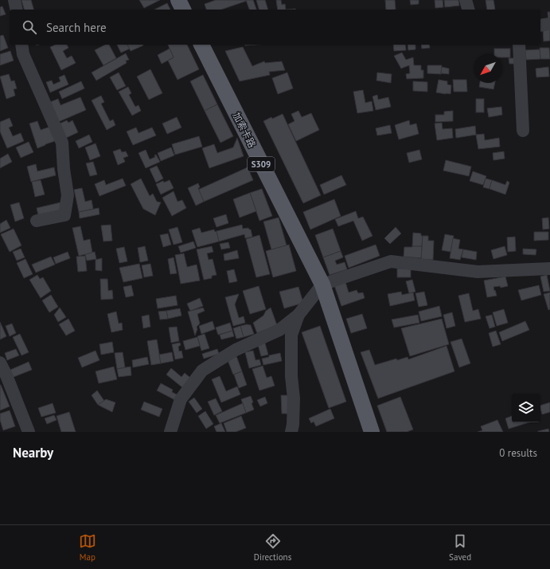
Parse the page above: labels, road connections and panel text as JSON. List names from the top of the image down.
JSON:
{
  "streets": {
    "main road": ["加索卡路", "S309"]
  },
  "crossings": [
    ["加索卡路", "S309"]
  ],
  "north": "bottom left",
  "page": {
    "search": "Search here",
    "heading": ["Nearby", "0 results"],
    "nav": ["Map", "Directions", "Saved"]
  }
}
